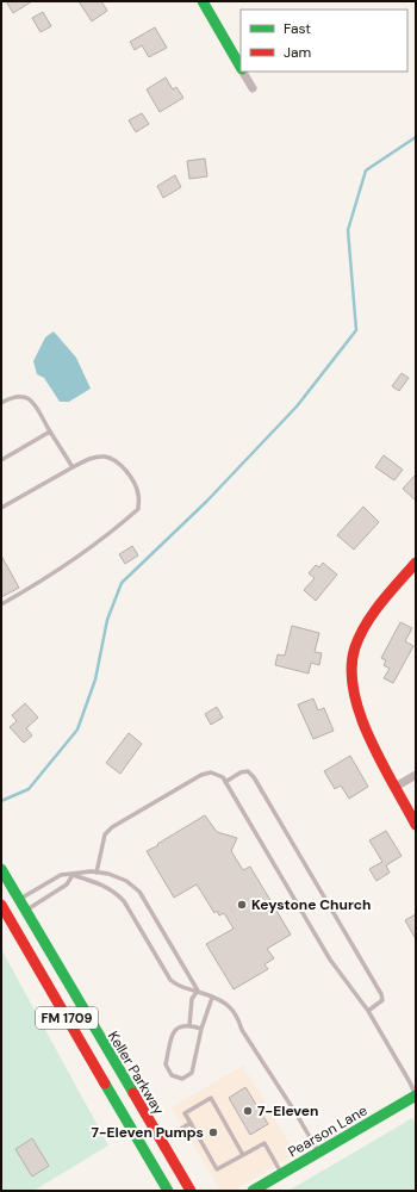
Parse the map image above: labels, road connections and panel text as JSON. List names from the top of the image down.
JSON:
{
  "streets": {
    "main road": ["FM 1709", "Keller Parkway", "Pearson Lane"]
  },
  "places": ["Keystone Church", "7-Eleven", "7-Eleven Pumps"],
  "legend": ["Fast", "Jam"]
}
